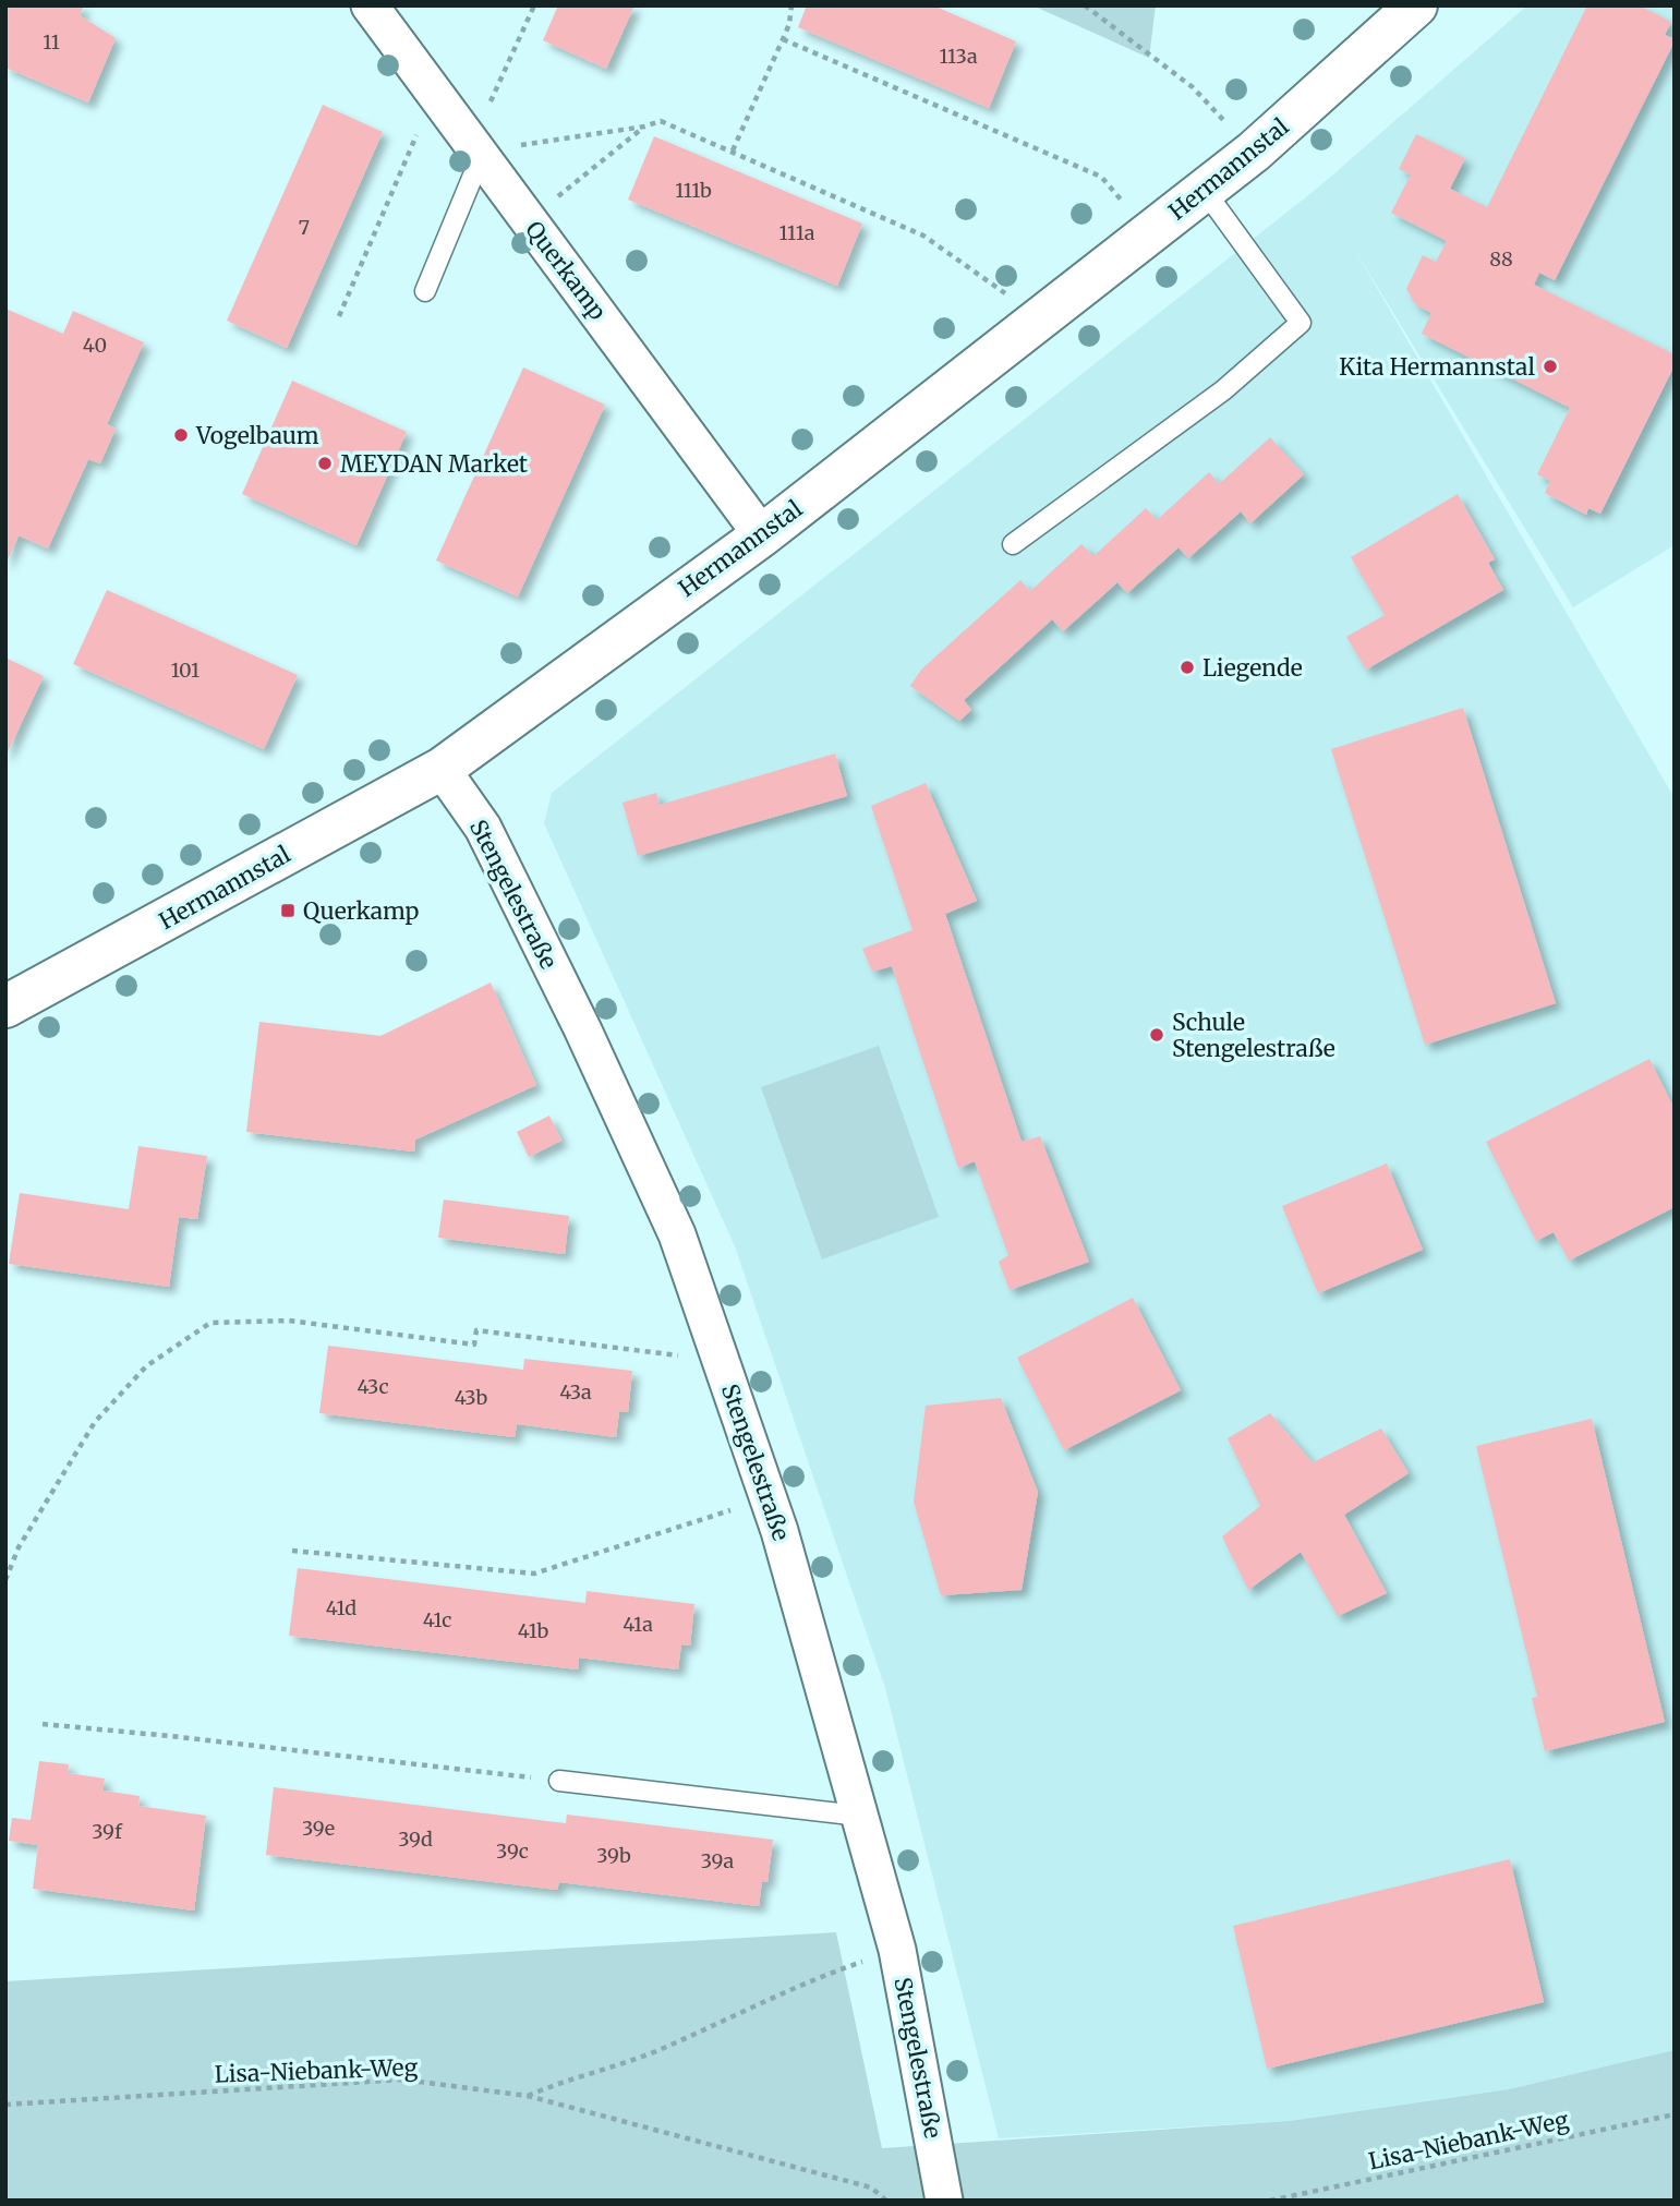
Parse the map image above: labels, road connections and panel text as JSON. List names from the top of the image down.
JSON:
{
  "streets": {
    "street": ["Hermannstal", "Querkamp", "Stengelestraße"],
    "path": ["Lisa-Niebank-Weg"]
  },
  "crossings": [
    ["Hermannstal", "Querkamp"],
    ["Hermannstal", "Stengelestraße"]
  ],
  "places": {
    "other": [
      "Kita Hermannstal",
      "Vogelbaum",
      "MEYDAN Market",
      "Liegende",
      "Schule Stengelestraße"
    ],
    "transit": ["Querkamp"]
  },
  "house_numbers": [
    "11",
    "113a",
    "111b",
    "7",
    "111a",
    "88",
    "40",
    "101",
    "43c",
    "43a",
    "43b",
    "41d",
    "41c",
    "41a",
    "41b",
    "39e",
    "39f",
    "39d",
    "39c",
    "39b",
    "39a"
  ]
}
